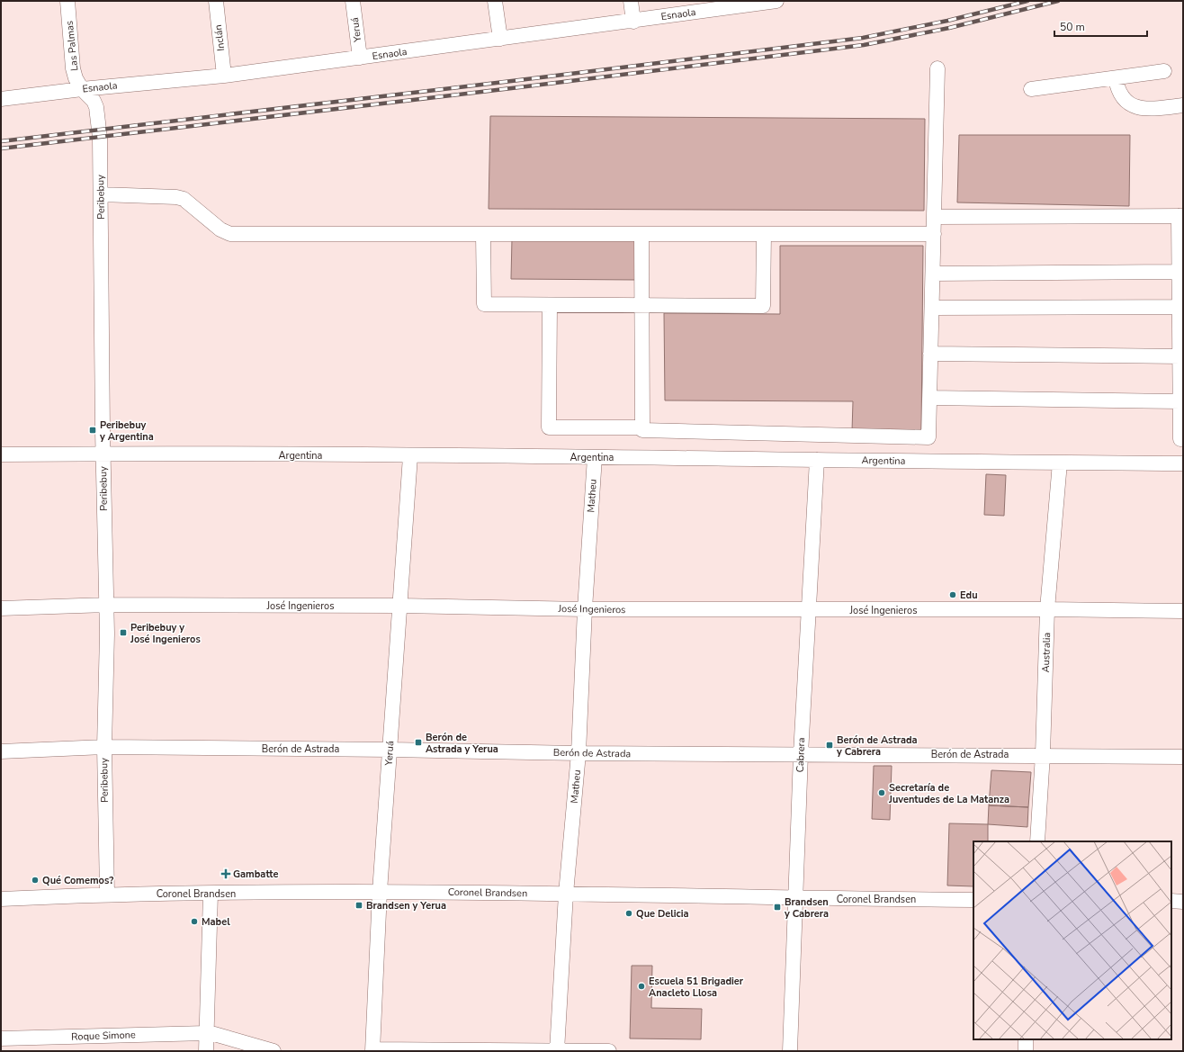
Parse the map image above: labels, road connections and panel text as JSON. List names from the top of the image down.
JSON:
{
  "streets": {
    "street": [
      "Esnaola",
      "Yeruá",
      "Inclán",
      "Las Palmas",
      "Peribebuy",
      "Argentina",
      "Matheu",
      "José Ingenieros",
      "Australia",
      "Berón de Astrada",
      "Cabrera",
      "Coronel Brandsen",
      "Roque Simone"
    ]
  },
  "crossings": [
    ["Esnaola", "Yeruá"],
    ["Esnaola", "Inclán"],
    ["Esnaola", "Las Palmas"],
    ["Esnaola", "Peribebuy"],
    ["Yeruá", "Argentina"],
    ["Yeruá", "José Ingenieros"],
    ["Yeruá", "Berón de Astrada"],
    ["Yeruá", "Coronel Brandsen"],
    ["Las Palmas", "Peribebuy"],
    ["Peribebuy", "Argentina"],
    ["Peribebuy", "José Ingenieros"],
    ["Peribebuy", "Berón de Astrada"],
    ["Peribebuy", "Coronel Brandsen"],
    ["Argentina", "Matheu"],
    ["Argentina", "Australia"],
    ["Argentina", "Cabrera"],
    ["Matheu", "José Ingenieros"],
    ["Matheu", "Berón de Astrada"],
    ["Matheu", "Coronel Brandsen"],
    ["José Ingenieros", "Australia"],
    ["José Ingenieros", "Cabrera"],
    ["Australia", "Berón de Astrada"],
    ["Berón de Astrada", "Cabrera"],
    ["Cabrera", "Coronel Brandsen"]
  ],
  "places": {
    "transit": [
      "Peribebuy y Argentina",
      "Peribebuy y José Ingenieros",
      "Berón de Astrada y Yerua",
      "Berón de Astrada y Cabrera",
      "Brandsen y Yerua",
      "Brandsen y Cabrera"
    ],
    "other": [
      "Edu",
      "Secretaría de Juventudes de La Matanza",
      "Qué Comemos?",
      "Que Delicia",
      "Mabel",
      "Escuela 51 Brigadier Anacleto Llosa"
    ],
    "health": ["Gambatte"]
  },
  "scale_bar": "50 m"
}
